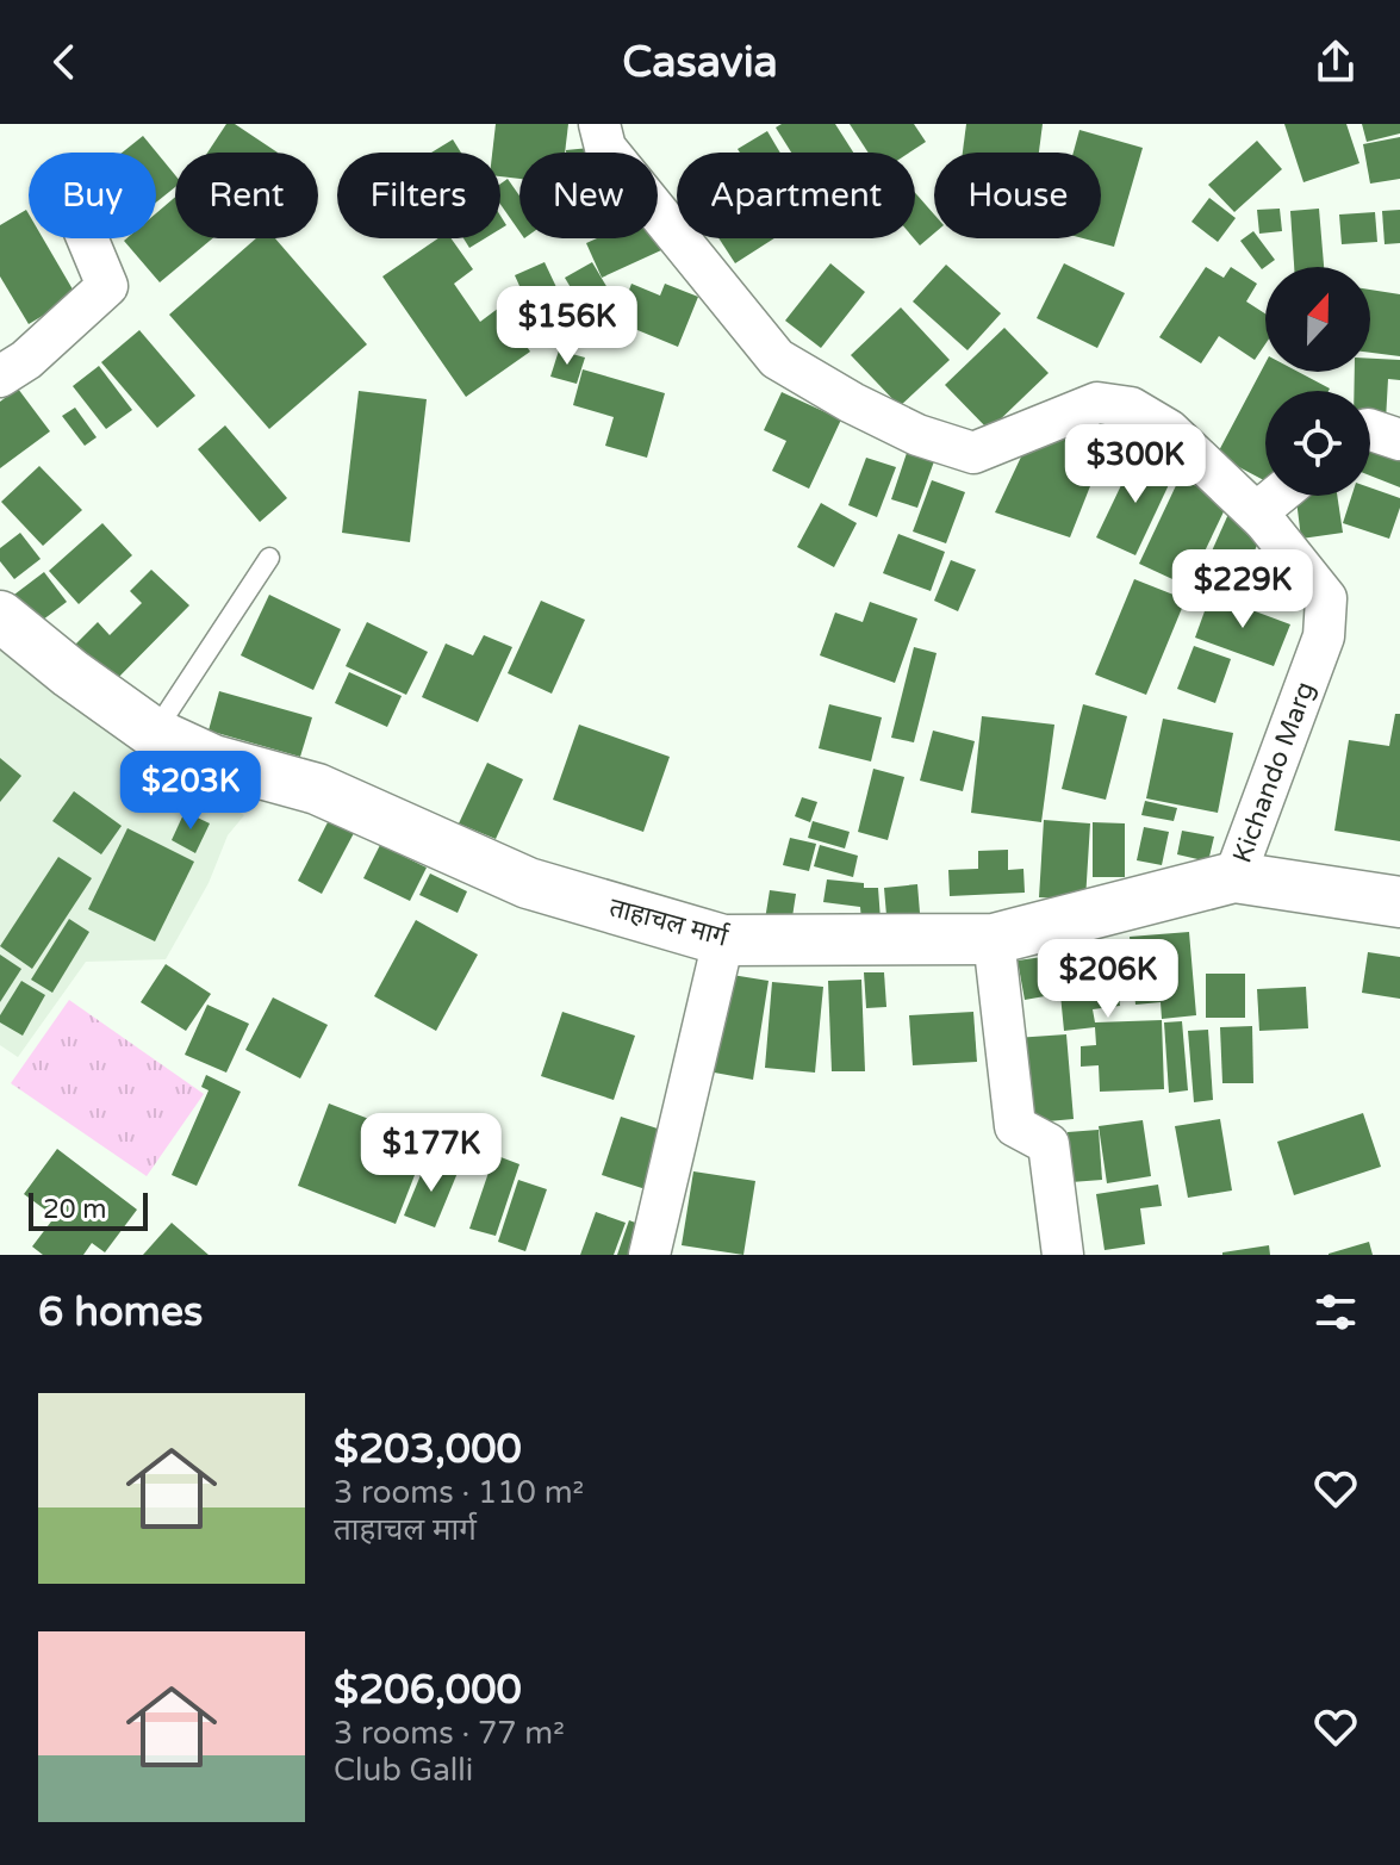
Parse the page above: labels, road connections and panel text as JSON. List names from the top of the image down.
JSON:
{
  "streets": {
    "street": ["Kichando Marg", "ताहाचल मार्ग"]
  },
  "crossings": [
    ["Kichando Marg", "ताहाचल मार्ग"]
  ],
  "scale_bar": "20 m",
  "north": "top",
  "page": {
    "header": "Casavia",
    "chip": [
      "Buy",
      "Rent",
      "Filters",
      "New",
      "Apartment",
      "House"
    ],
    "price": [
      "$156K",
      "$300K",
      "$229K",
      "$203K",
      "$206K",
      "$177K"
    ],
    "scale": "20 m",
    "heading": "6 homes",
    "list": [
      {
        "name": "$203,000",
        "note": "3 rooms · 110 m² · ताहाचल मार्ग"
      },
      {
        "name": "$206,000",
        "note": "3 rooms · 77 m² · Club Galli"
      }
    ]
  }
}
